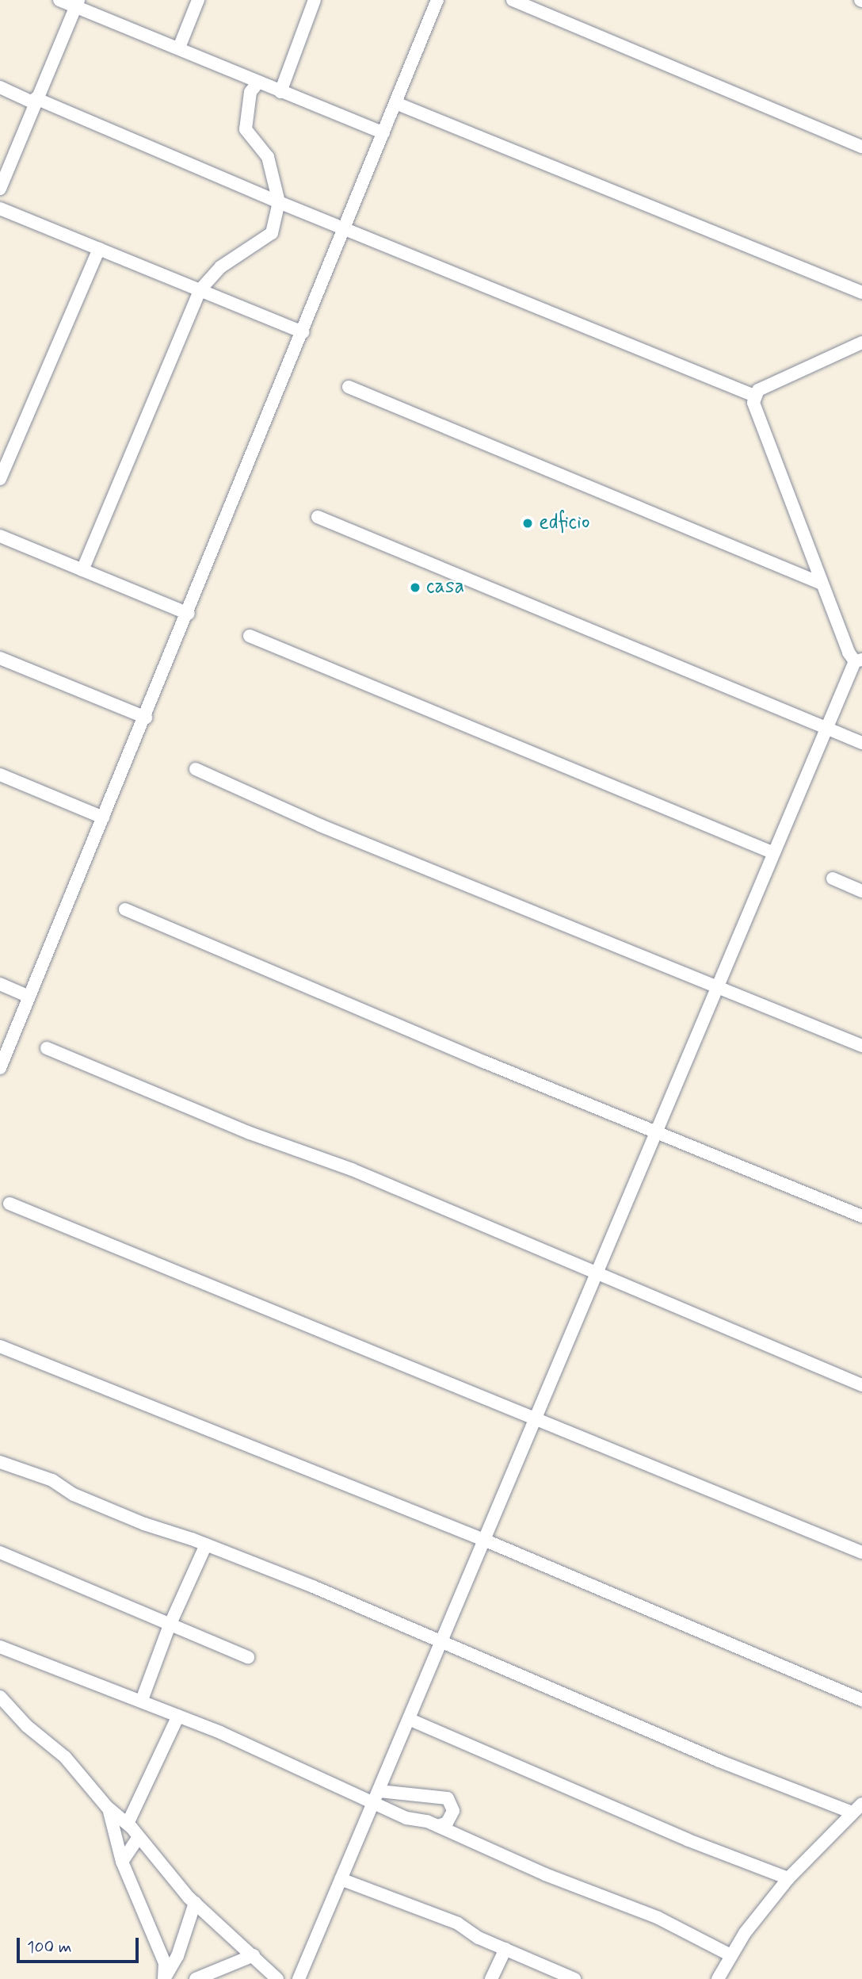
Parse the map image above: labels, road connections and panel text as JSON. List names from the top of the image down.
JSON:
{
  "places": ["edficio", "casa"],
  "scale_bar": "100 m"
}
